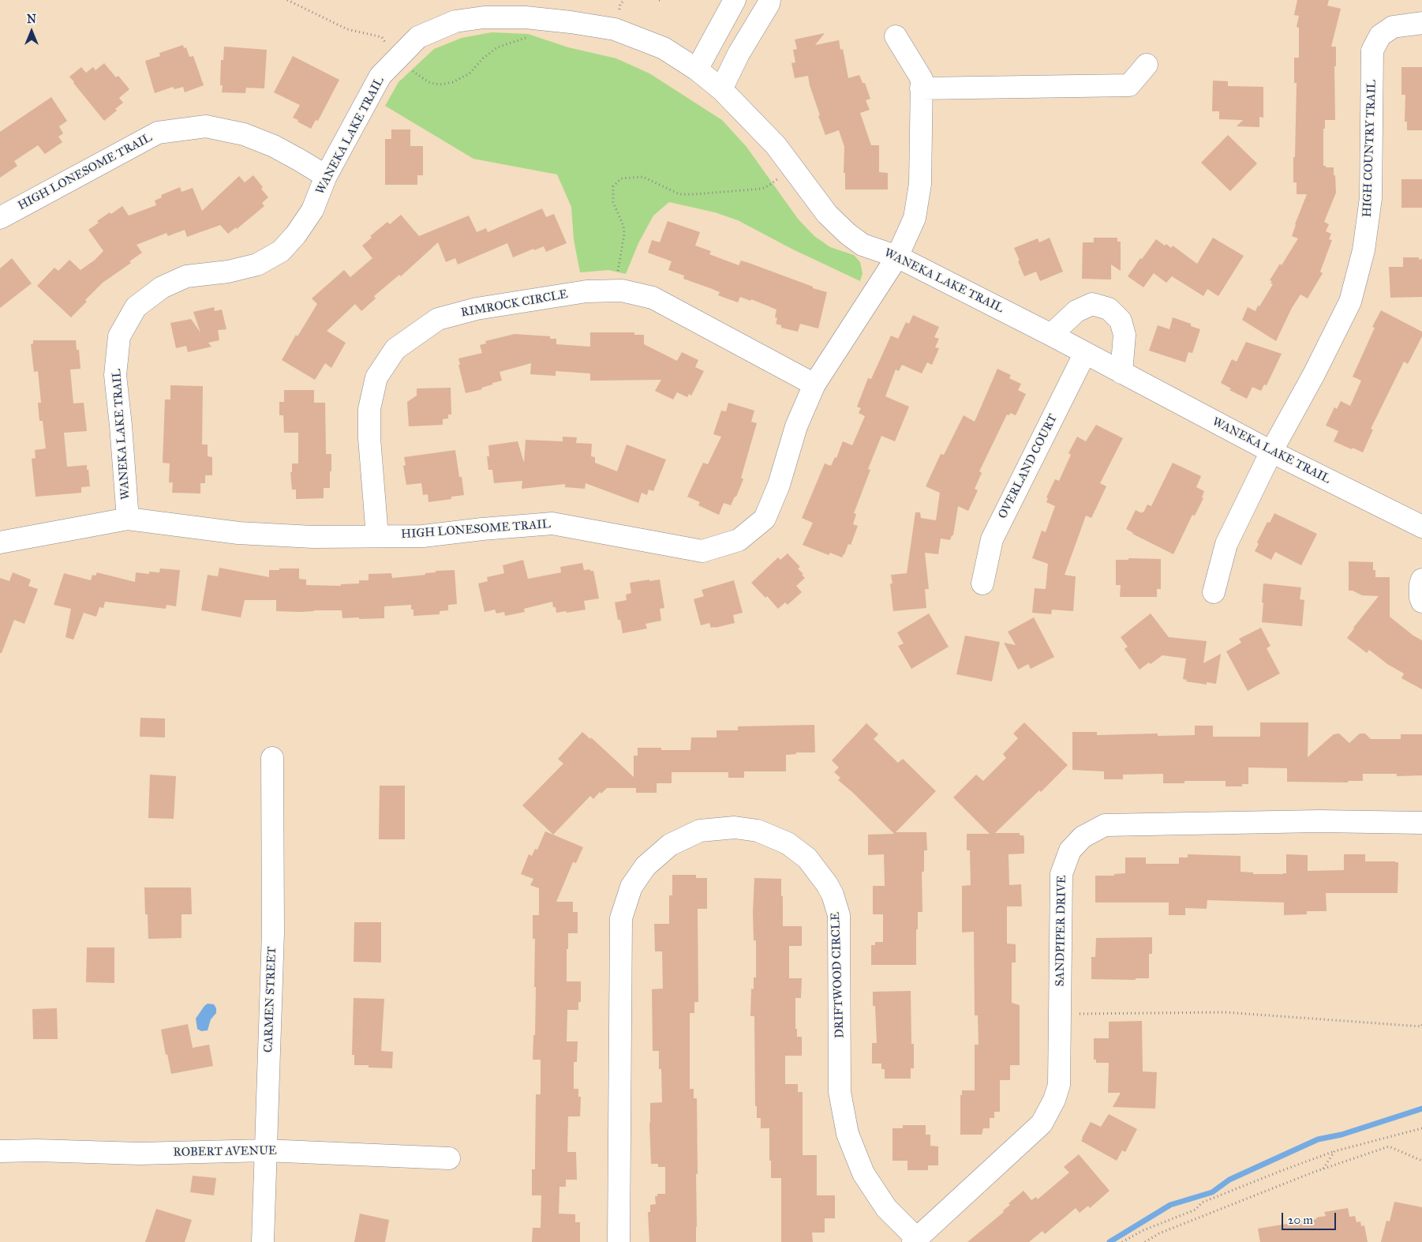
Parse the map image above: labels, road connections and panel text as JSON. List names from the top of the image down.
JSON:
{
  "streets": {
    "street": [
      "WANEKA LAKE TRAIL",
      "HIGH COUNTRY TRAIL",
      "HIGH LONESOME TRAIL",
      "RIMROCK CIRCLE",
      "OVERLAND COURT",
      "SANDPIPER DRIVE",
      "DRIFTWOOD CIRCLE",
      "CARMEN STREET",
      "ROBERT AVENUE"
    ]
  },
  "crossings": [
    ["WANEKA LAKE TRAIL", "HIGH COUNTRY TRAIL"],
    ["WANEKA LAKE TRAIL", "HIGH LONESOME TRAIL"],
    ["WANEKA LAKE TRAIL", "OVERLAND COURT"],
    ["HIGH LONESOME TRAIL", "RIMROCK CIRCLE"],
    ["SANDPIPER DRIVE", "DRIFTWOOD CIRCLE"],
    ["CARMEN STREET", "ROBERT AVENUE"]
  ],
  "scale_bar": "20 m",
  "north": "top"
}
